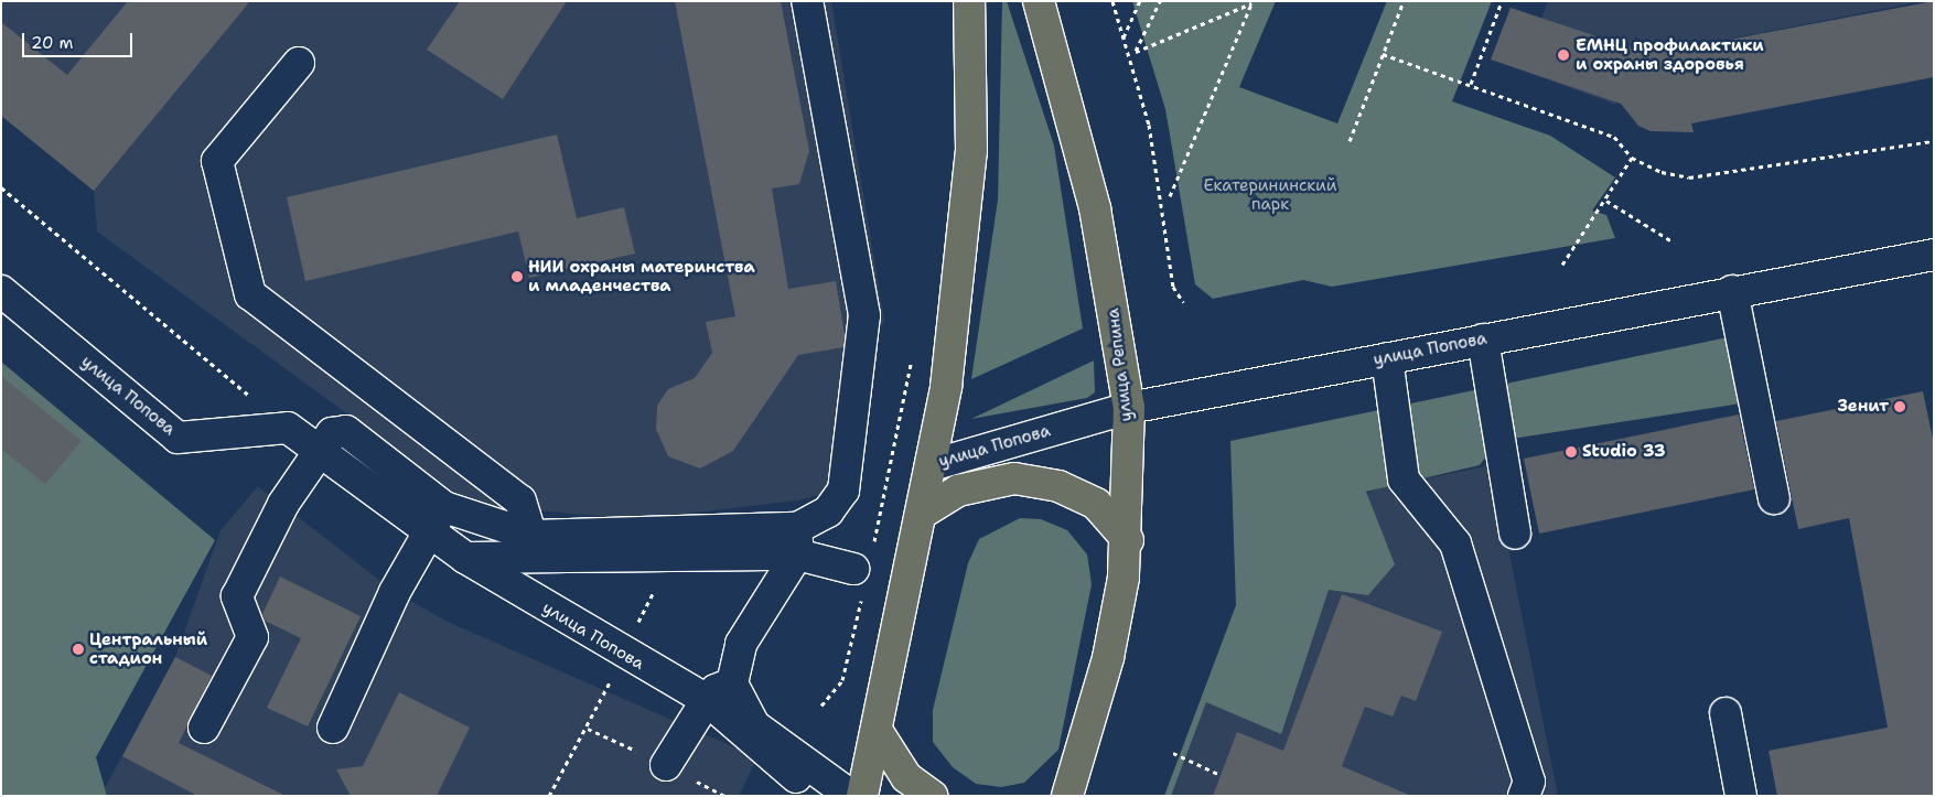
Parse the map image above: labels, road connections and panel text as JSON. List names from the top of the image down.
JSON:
{
  "streets": {
    "main road": ["улица Репина"],
    "street": ["улица Попова"]
  },
  "crossings": [
    ["улица Попова", "улица Репина"]
  ],
  "parks": ["Екатерининский парк"],
  "places": [
    "ЕМНЦ профилактики и охраны здоровья",
    "НИИ охраны материнства и младенчества",
    "Зенит",
    "Studio 33",
    "Центральный стадион"
  ],
  "scale_bar": "20 m"
}
